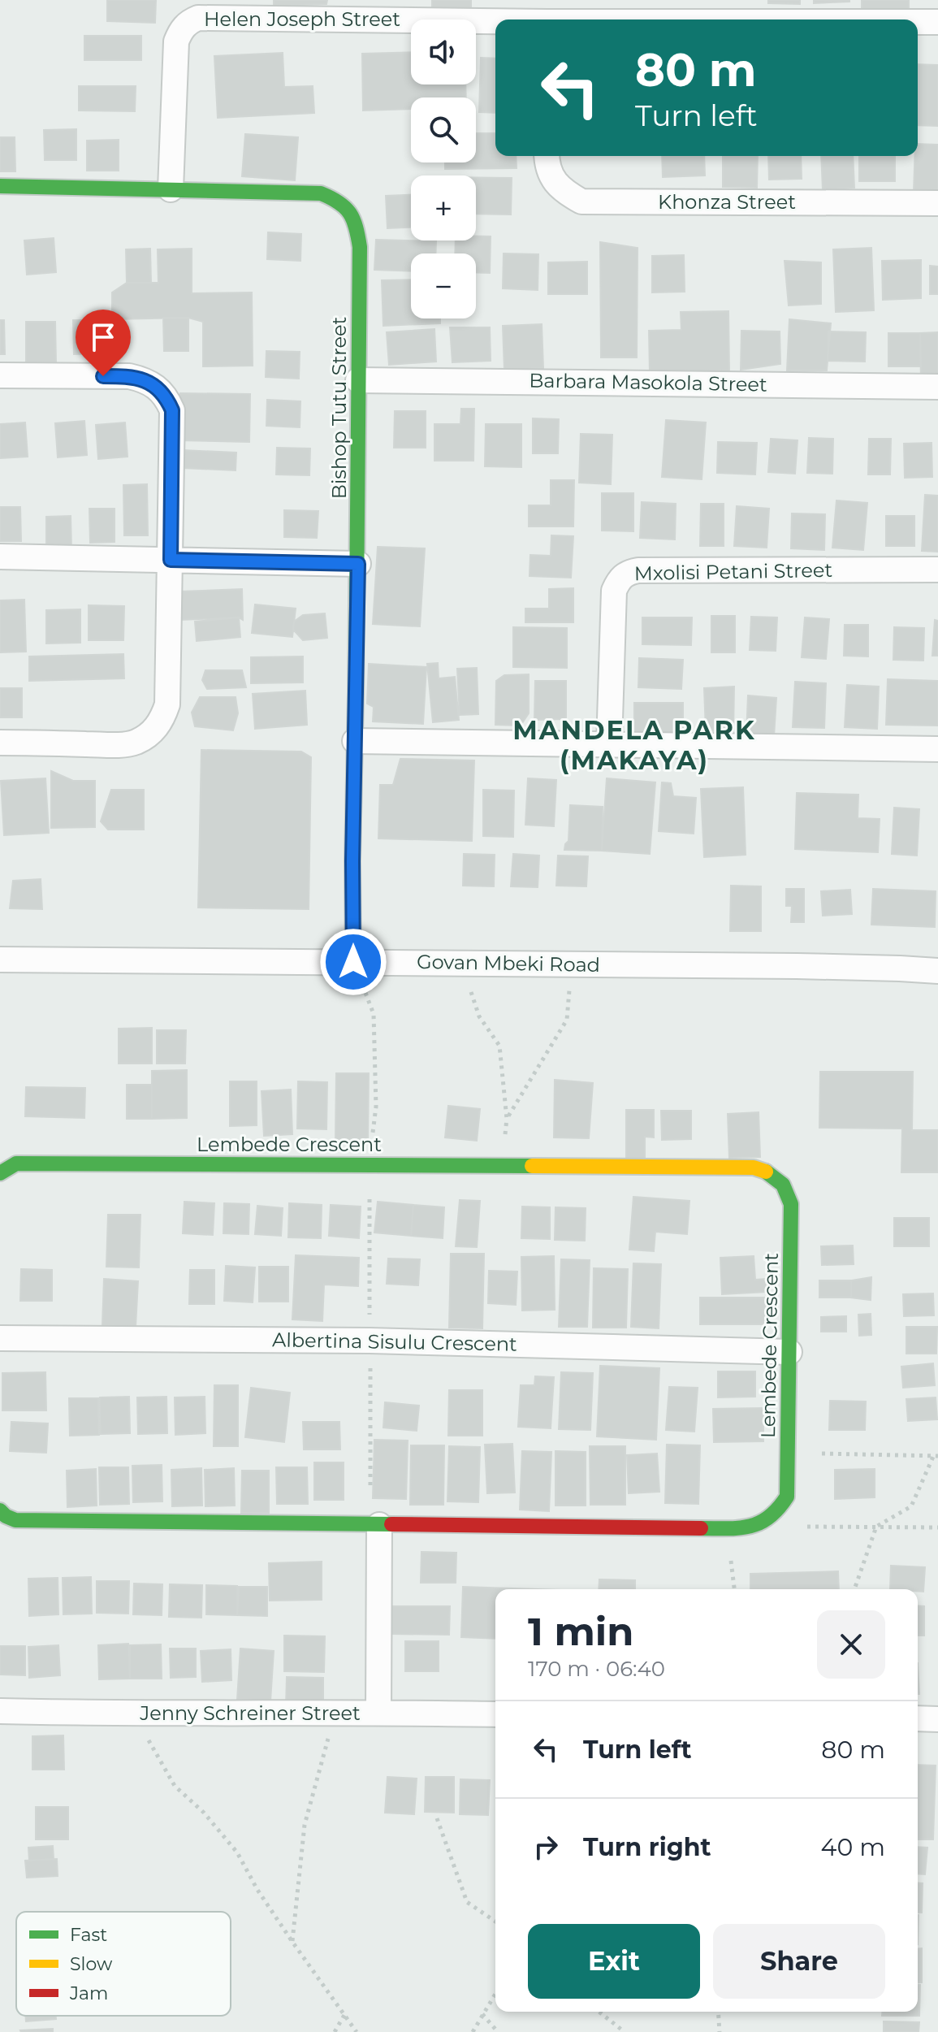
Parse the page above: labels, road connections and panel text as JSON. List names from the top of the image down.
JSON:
{
  "streets": {
    "street": [
      "Helen Joseph Street",
      "Khonza Street",
      "Barbara Masokola Street",
      "Bishop Tutu Street",
      "Mxolisi Petani Street",
      "Govan Mbeki Road",
      "Lembede Crescent",
      "Albertina Sisulu Crescent",
      "Jenny Schreiner Street"
    ]
  },
  "crossings": [
    ["Helen Joseph Street", "Bishop Tutu Street"],
    ["Barbara Masokola Street", "Bishop Tutu Street"],
    ["Bishop Tutu Street", "Govan Mbeki Road"],
    ["Lembede Crescent", "Albertina Sisulu Crescent"]
  ],
  "districts": ["MANDELA PARK (MAKAYA)"],
  "legend": ["Fast", "Slow", "Jam"],
  "page": {
    "map_buttons": ["+", "−"],
    "turn": ["80 m", "Turn left"],
    "heading": ["1 min", "170 m · 06:40"],
    "list": [
      {
        "name": "Turn left",
        "value": "80 m"
      },
      {
        "name": "Turn right",
        "value": "40 m"
      }
    ],
    "buttons": ["Exit", "Share"]
  }
}
